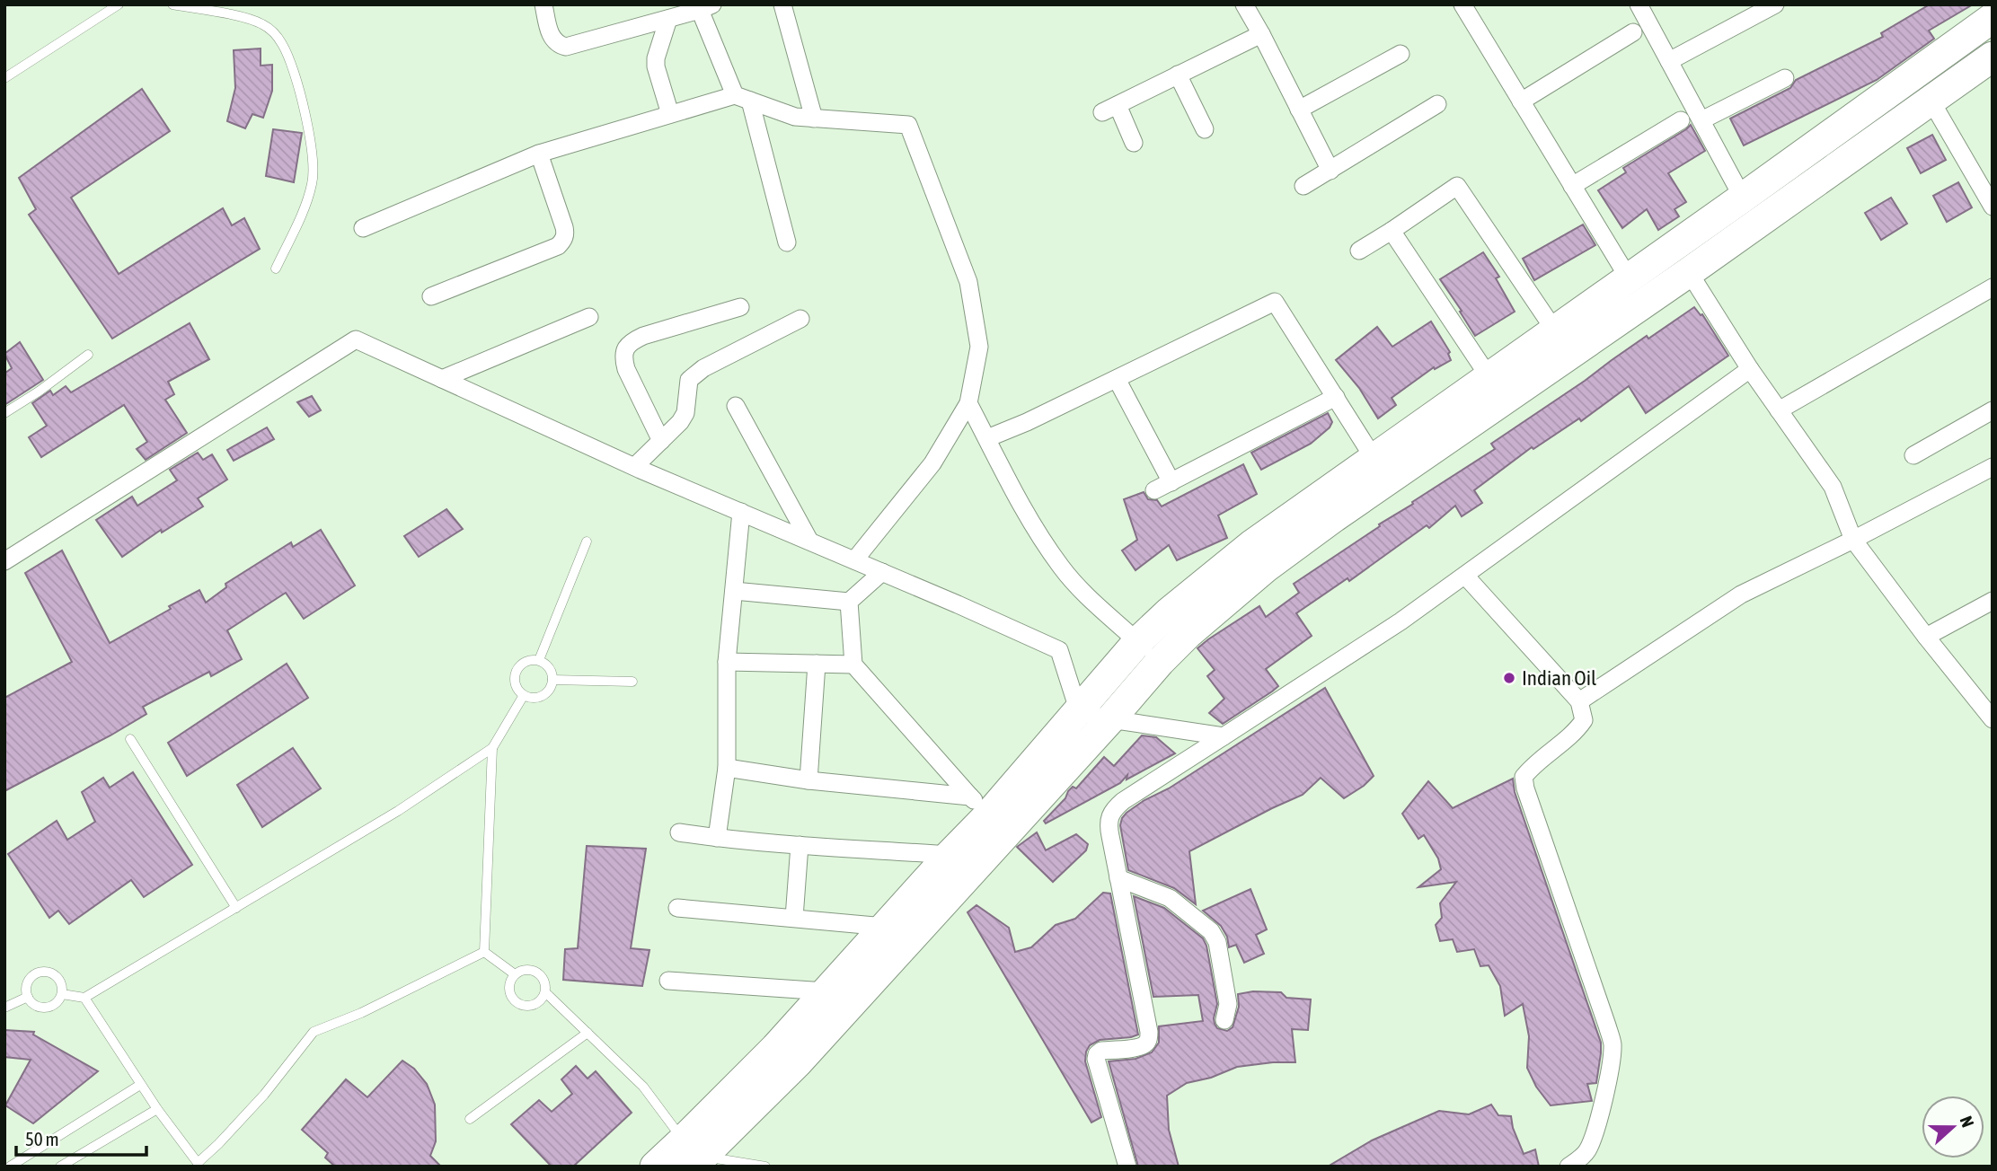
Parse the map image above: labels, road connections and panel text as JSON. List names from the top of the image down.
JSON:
{
  "places": ["Indian Oil"],
  "scale_bar": "50 m",
  "north": "right"
}
